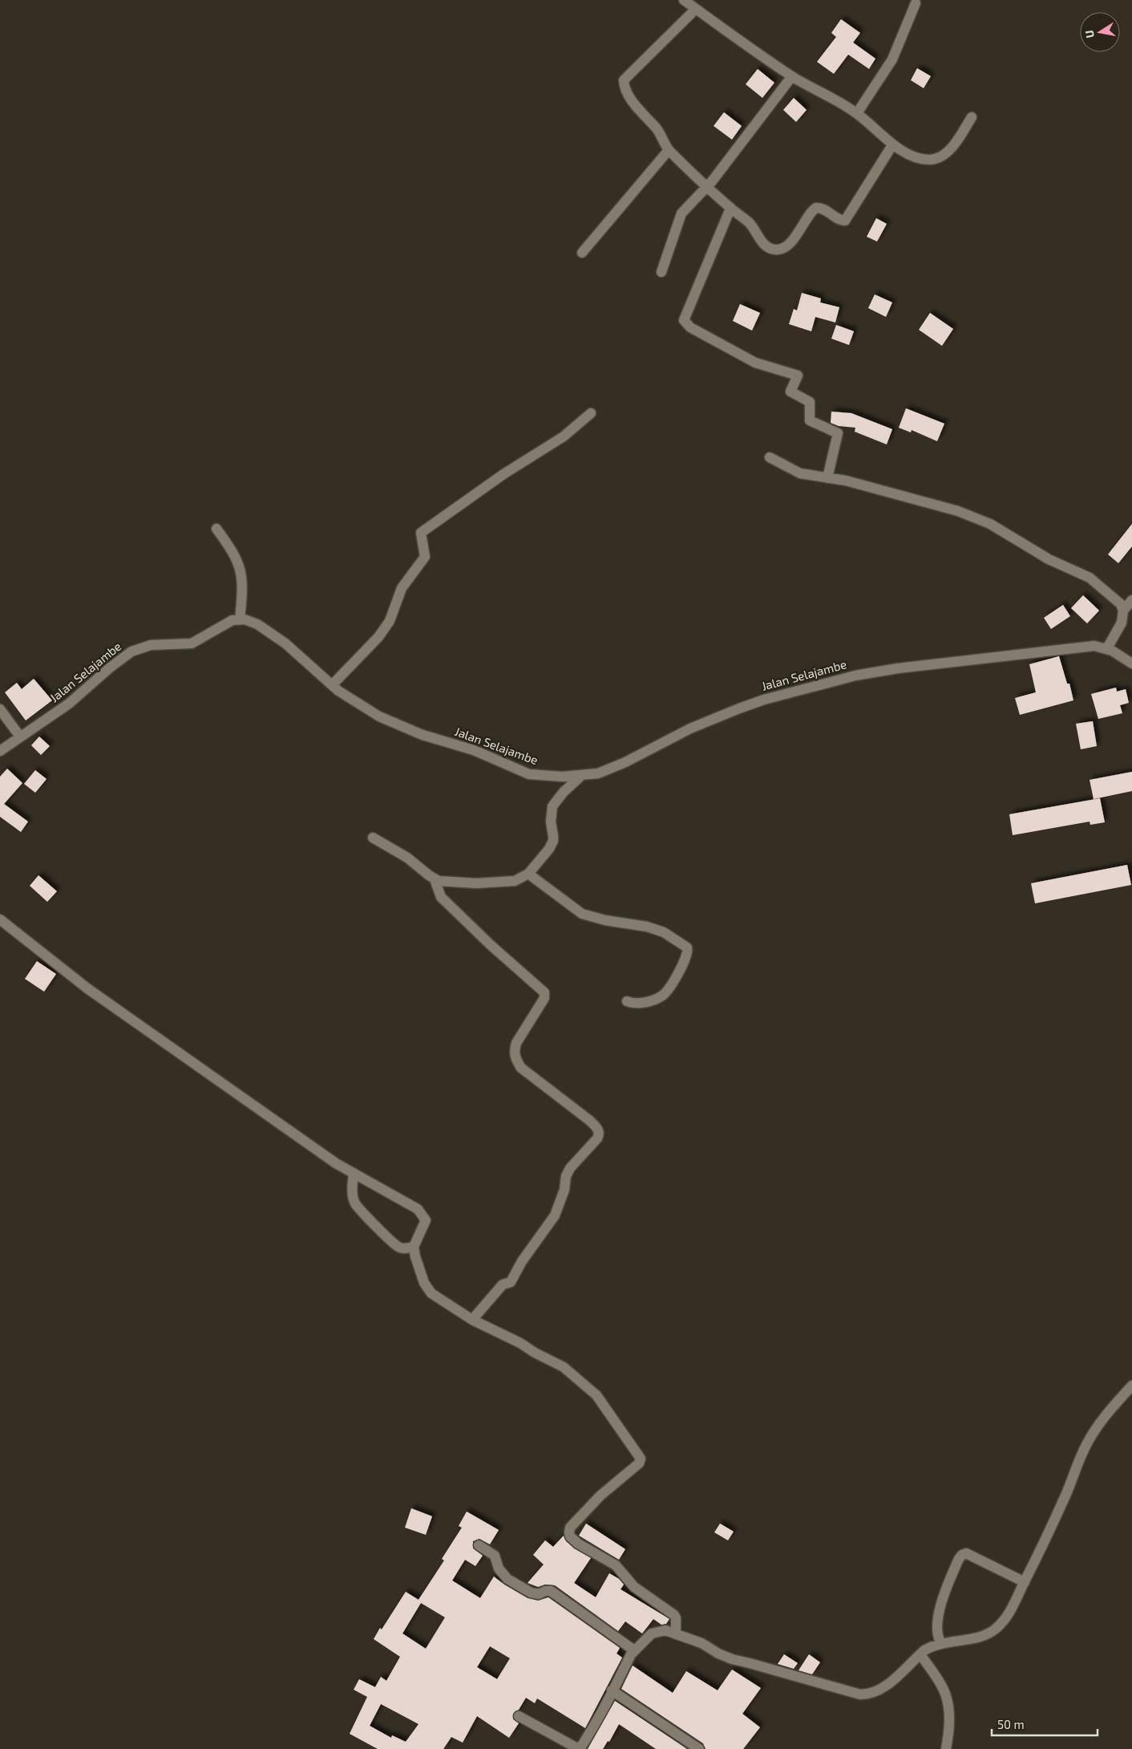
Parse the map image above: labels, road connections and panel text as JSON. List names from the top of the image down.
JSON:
{
  "streets": {
    "street": ["Jalan Selajambe"]
  },
  "scale_bar": "50 m",
  "north": "left"
}
